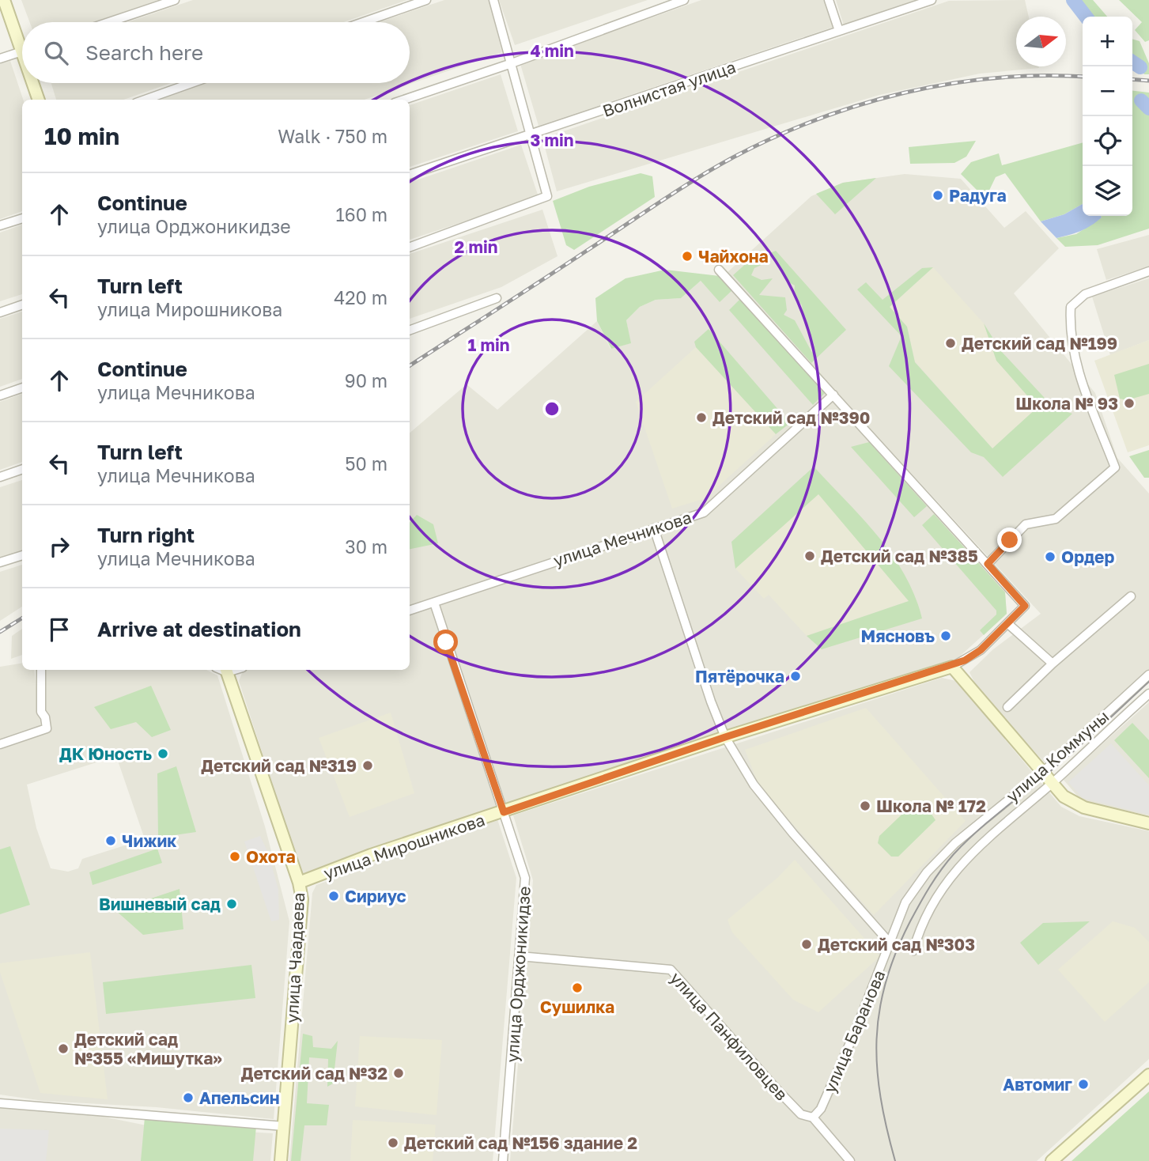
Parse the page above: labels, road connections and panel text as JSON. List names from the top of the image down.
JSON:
{
  "streets": {
    "street": [
      "Волнистая улица",
      "улица Мечникова",
      "улица Коммуны",
      "улица Мирошникова",
      "улица Чаадаева",
      "улица Орджоникидзе",
      "улица Баранова",
      "улица Панфиловцев"
    ]
  },
  "crossings": [
    ["улица Мечникова", "улица Орджоникидзе"],
    ["улица Коммуны", "улица Баранова"],
    ["улица Мирошникова", "улица Чаадаева"],
    ["улица Мирошникова", "улица Орджоникидзе"],
    ["улица Орджоникидзе", "улица Панфиловцев"],
    ["улица Баранова", "улица Панфиловцев"]
  ],
  "places": [
    "Радуга",
    "Чайхона",
    "Детский сад №199",
    "Школа № 93",
    "Детский сад №390",
    "Детский сад №385",
    "Ордер",
    "Мясновъ",
    "Пятёрочка",
    "ДК Юность",
    "Детский сад №319",
    "Школа № 172",
    "Чижик",
    "Охота",
    "Сириус",
    "Вишневый сад",
    "Детский сад №303",
    "Сушилка",
    "Детский сад №355 «Мишутка»",
    "Детский сад №32",
    "Автомиг",
    "Апельсин",
    "Детский сад №156 здание 2"
  ],
  "north": "right",
  "page": {
    "map_buttons": ["+", "−"],
    "search": "Search here",
    "heading": ["10 min", "Walk · 750 m"],
    "list": [
      ["Continue", "улица Орджоникидзе", "160 m"],
      ["Turn left", "улица Мирошникова", "420 m"],
      ["Continue", "улица Мечникова", "90 m"],
      ["Turn left", "улица Мечникова", "50 m"],
      ["Turn right", "улица Мечникова", "30 m"],
      "Arrive at destination"
    ]
  },
  "rings": [
    "4 min",
    "3 min",
    "2 min",
    "1 min"
  ]
}
